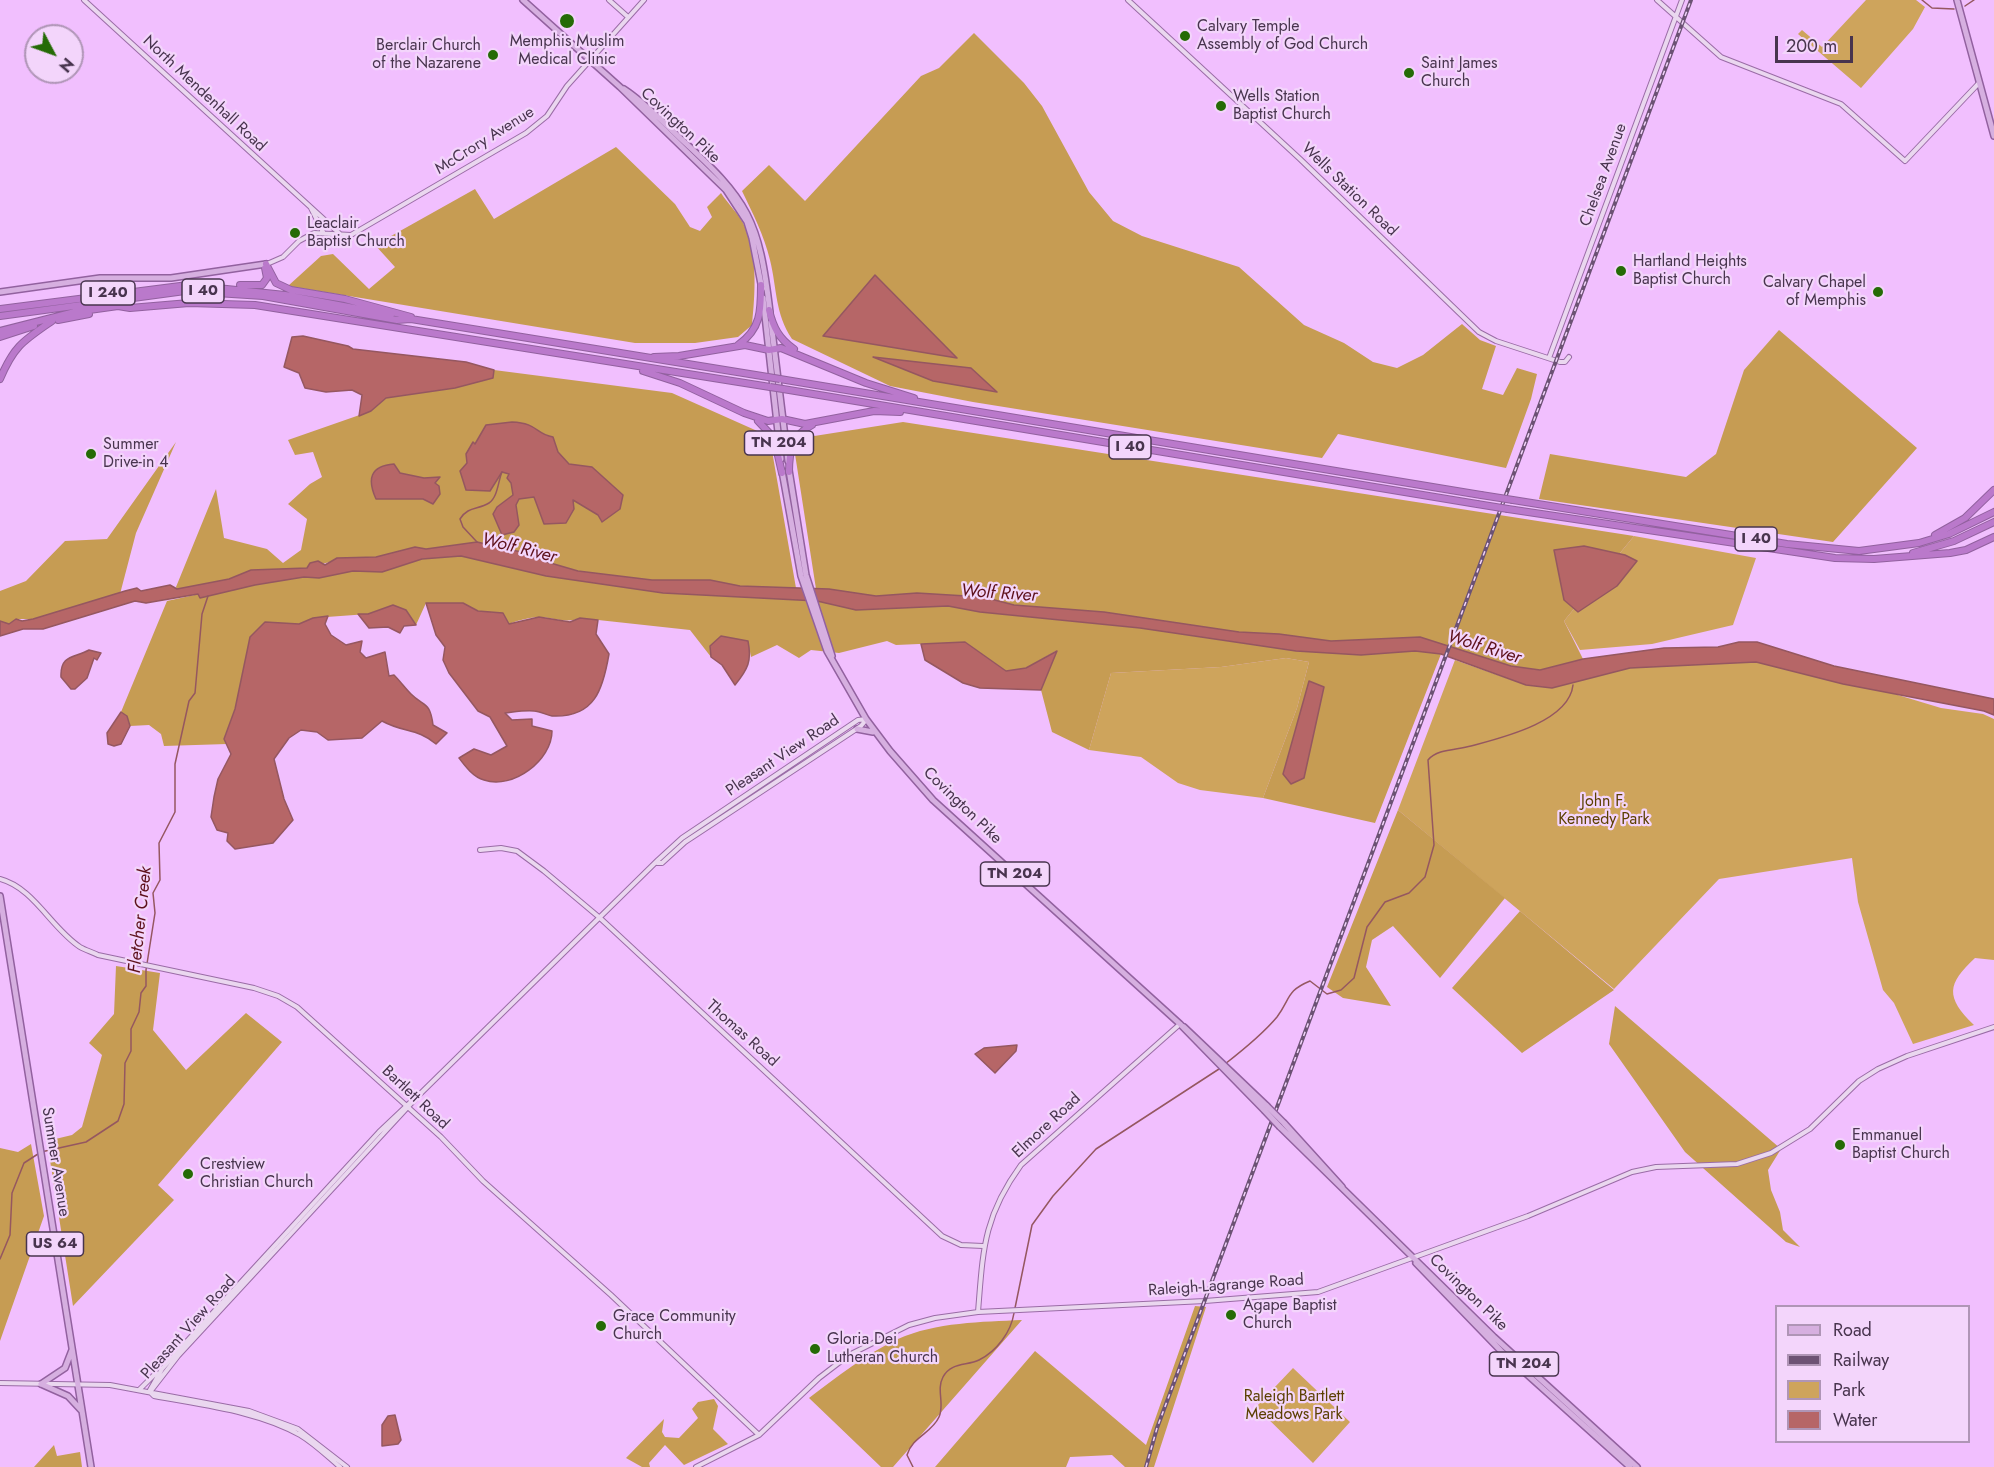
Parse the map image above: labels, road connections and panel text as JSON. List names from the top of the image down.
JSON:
{
  "streets": {
    "highway": ["I 40", "I 240"],
    "main road": [
      "North Mendenhall Road",
      "Covington Pike",
      "McCrory Avenue",
      "Chelsea Avenue",
      "Wells Station Road",
      "TN 204",
      "Pleasant View Road",
      "Thomas Road",
      "Bartlett Road",
      "Elmore Road",
      "Summer Avenue",
      "US 64",
      "Raleigh-Lagrange Road"
    ]
  },
  "crossings": [
    ["North Mendenhall Road", "McCrory Avenue"],
    ["Covington Pike", "Pleasant View Road"],
    ["Covington Pike", "Elmore Road"],
    ["Covington Pike", "Raleigh-Lagrange Road"],
    ["Chelsea Avenue", "Wells Station Road"],
    ["I 40", "I 240"],
    ["Pleasant View Road", "Thomas Road"],
    ["Pleasant View Road", "Bartlett Road"],
    ["Thomas Road", "Elmore Road"],
    ["Bartlett Road", "Raleigh-Lagrange Road"],
    ["Elmore Road", "Raleigh-Lagrange Road"]
  ],
  "water": ["Wolf River", "Fletcher Creek"],
  "parks": ["John F. Kennedy Park", "Raleigh Bartlett Meadows Park"],
  "places": [
    "Memphis Muslim Medical Clinic",
    "Calvary Temple Assembly of God Church",
    "Berclair Church of the Nazarene",
    "Saint James Church",
    "Wells Station Baptist Church",
    "Leaclair Baptist Church",
    "Hartland Heights Baptist Church",
    "Calvary Chapel of Memphis",
    "Summer Drive-in 4",
    "Emmanuel Baptist Church",
    "Crestview Christian Church",
    "Agape Baptist Church",
    "Grace Community Church",
    "Gloria Dei Lutheran Church"
  ],
  "legend": [
    "Road",
    "Railway",
    "Park",
    "Water"
  ],
  "scale_bar": "200 m",
  "north": "bottom right"
}
